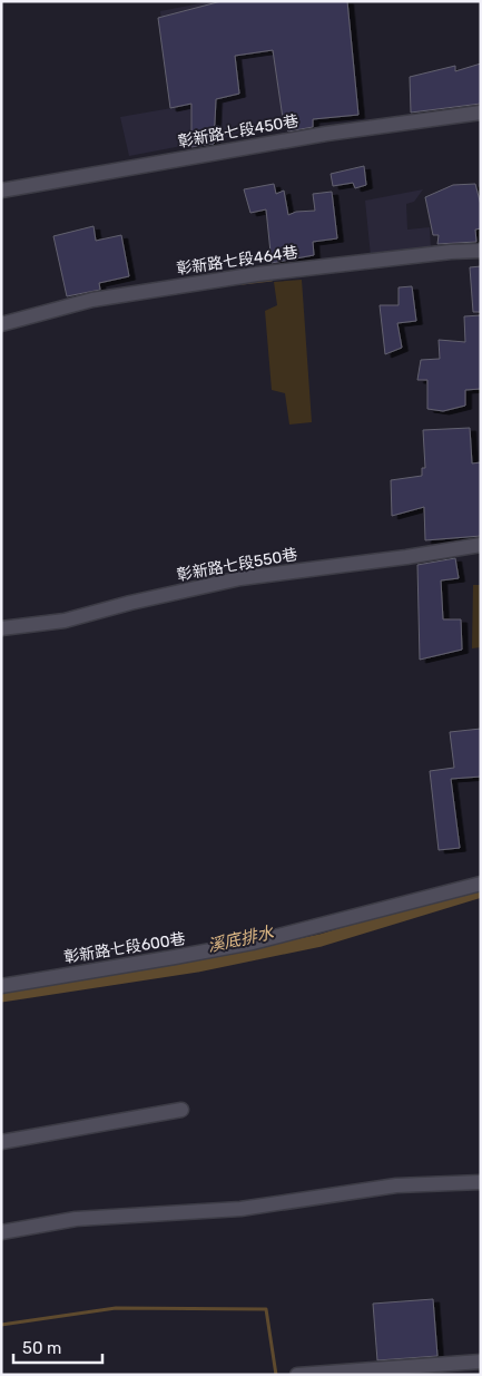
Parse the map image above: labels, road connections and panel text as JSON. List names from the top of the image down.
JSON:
{
  "streets": {
    "street": [
      "彰新路七段450巷",
      "彰新路七段464巷",
      "彰新路七段550巷",
      "彰新路七段600巷"
    ]
  },
  "water": ["溪底排水"],
  "scale_bar": "50 m"
}
